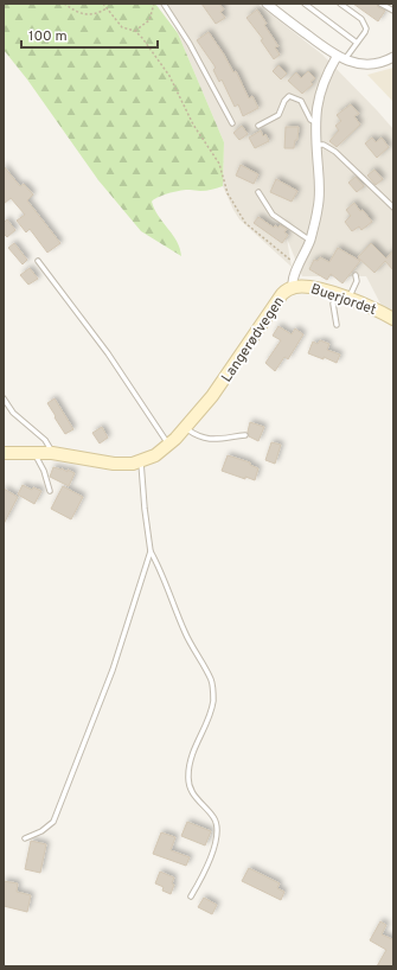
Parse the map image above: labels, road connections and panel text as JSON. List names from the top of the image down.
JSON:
{
  "streets": {
    "main road": ["Buerjordet", "Langerødvegen"]
  },
  "crossings": [
    ["Buerjordet", "Langerødvegen"]
  ],
  "scale_bar": "100 m"
}
